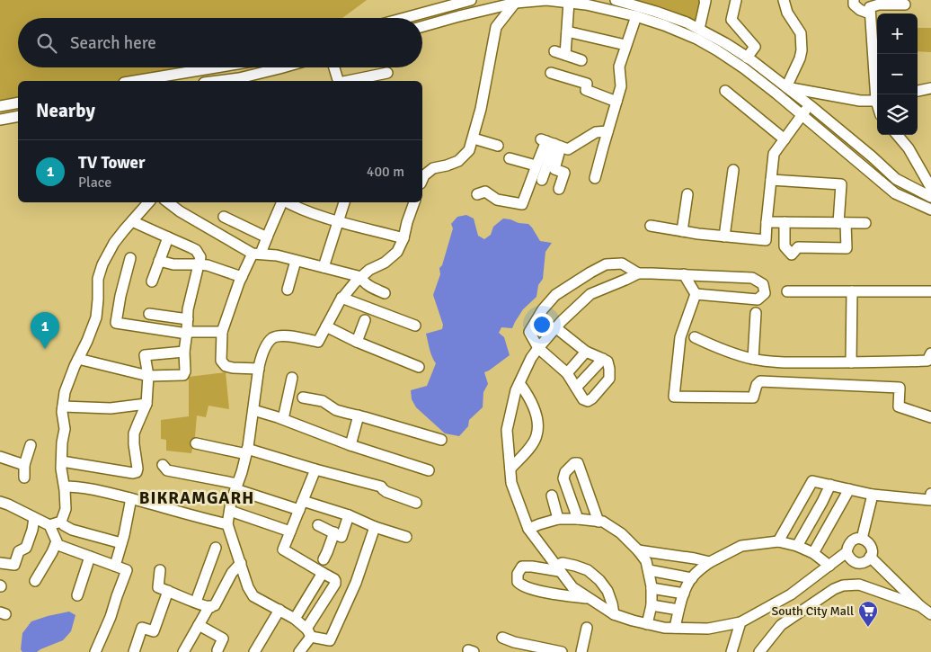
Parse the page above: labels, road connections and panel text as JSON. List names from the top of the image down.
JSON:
{
  "districts": ["BIKRAMGARH"],
  "places": {
    "supermarket": ["South City Mall"]
  },
  "page": {
    "map_buttons": ["+", "−"],
    "search": "Search here",
    "heading": "Nearby",
    "list": [
      {
        "mark": "1",
        "name": "TV Tower",
        "note": "Place",
        "value": "400 m"
      }
    ],
    "pins": "1"
  }
}
